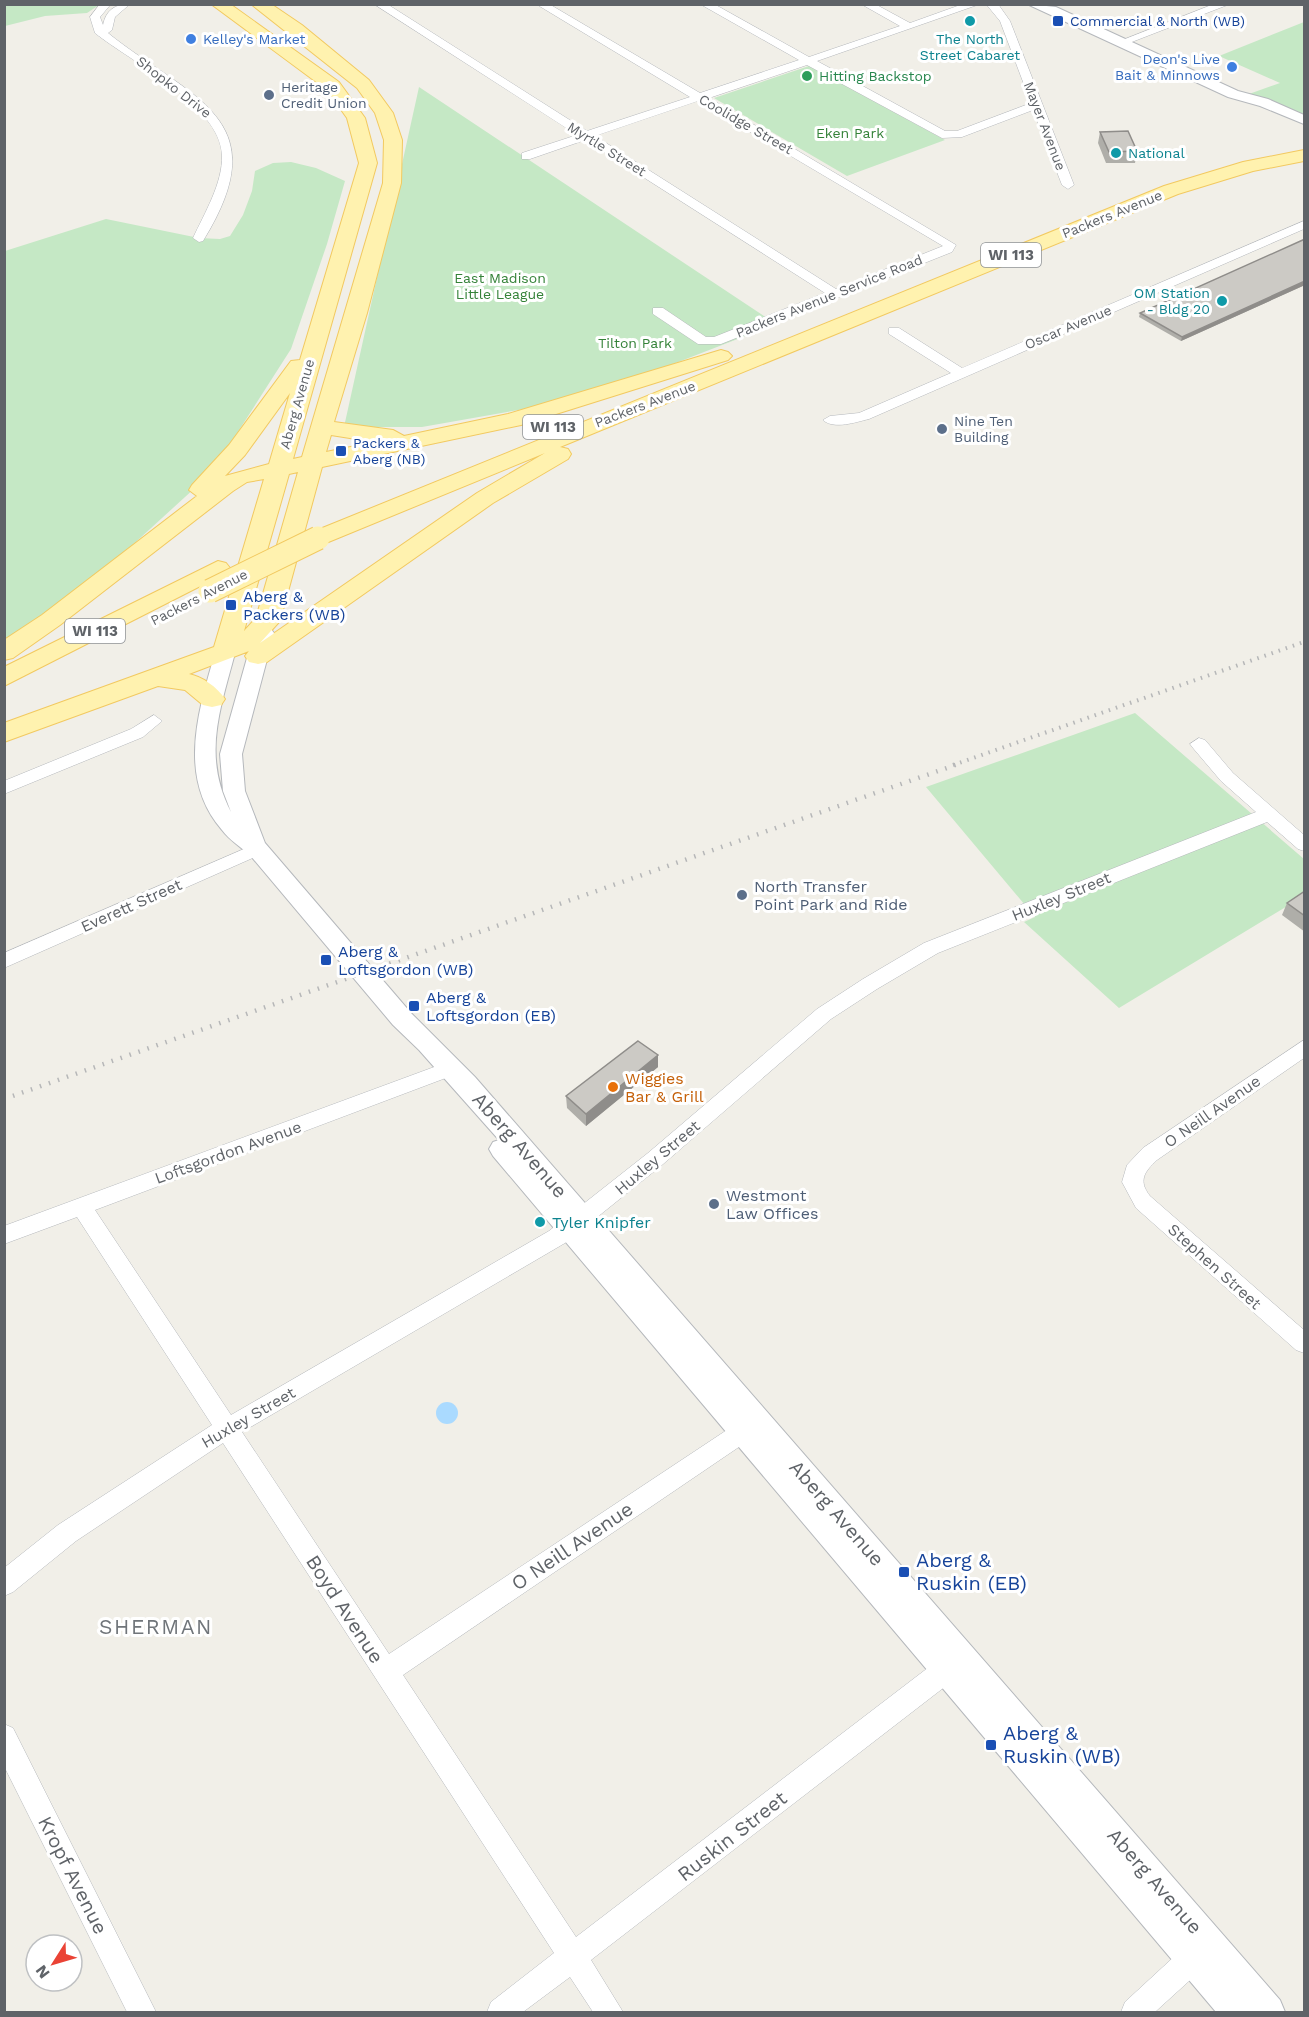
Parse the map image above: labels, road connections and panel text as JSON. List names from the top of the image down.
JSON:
{
  "streets": {
    "main road": ["Packers Avenue", "WI 113", "Aberg Avenue"],
    "street": [
      "Shopko Drive",
      "Coolidge Street",
      "Mayer Avenue",
      "Myrtle Street",
      "Packers Avenue Service Road",
      "Oscar Avenue",
      "Huxley Street",
      "Everett Street",
      "O Neill Avenue",
      "Loftsgordon Avenue",
      "Stephen Street",
      "Boyd Avenue",
      "Ruskin Street",
      "Kropf Avenue"
    ]
  },
  "crossings": [
    ["Coolidge Street", "Packers Avenue Service Road"],
    ["Myrtle Street", "Packers Avenue Service Road"],
    ["Aberg Avenue", "Huxley Street"],
    ["Aberg Avenue", "Everett Street"],
    ["Aberg Avenue", "O Neill Avenue"],
    ["Aberg Avenue", "Loftsgordon Avenue"],
    ["Aberg Avenue", "Ruskin Street"],
    ["Huxley Street", "Boyd Avenue"],
    ["O Neill Avenue", "Stephen Street"],
    ["O Neill Avenue", "Boyd Avenue"],
    ["Loftsgordon Avenue", "Boyd Avenue"],
    ["Boyd Avenue", "Ruskin Street"]
  ],
  "districts": ["SHERMAN"],
  "parks": ["Eken Park", "East Madison Little League", "Tilton Park"],
  "places": {
    "other": [
      "The North Street Cabaret",
      "Kelley's Market",
      "Deon's Live Bait & Minnows",
      "Hitting Backstop",
      "Heritage Credit Union",
      "National",
      "OM Station - Bldg 20",
      "Nine Ten Building",
      "North Transfer Point Park and Ride",
      "Wiggies Bar & Grill",
      "Westmont Law Offices",
      "Tyler Knipfer"
    ],
    "transit": [
      "Commercial & North (WB)",
      "Packers & Aberg (NB)",
      "Aberg & Packers (WB)",
      "Aberg & Loftsgordon (WB)",
      "Aberg & Loftsgordon (EB)",
      "Aberg & Ruskin (EB)",
      "Aberg & Ruskin (WB)"
    ]
  },
  "north": "bottom left"
}
